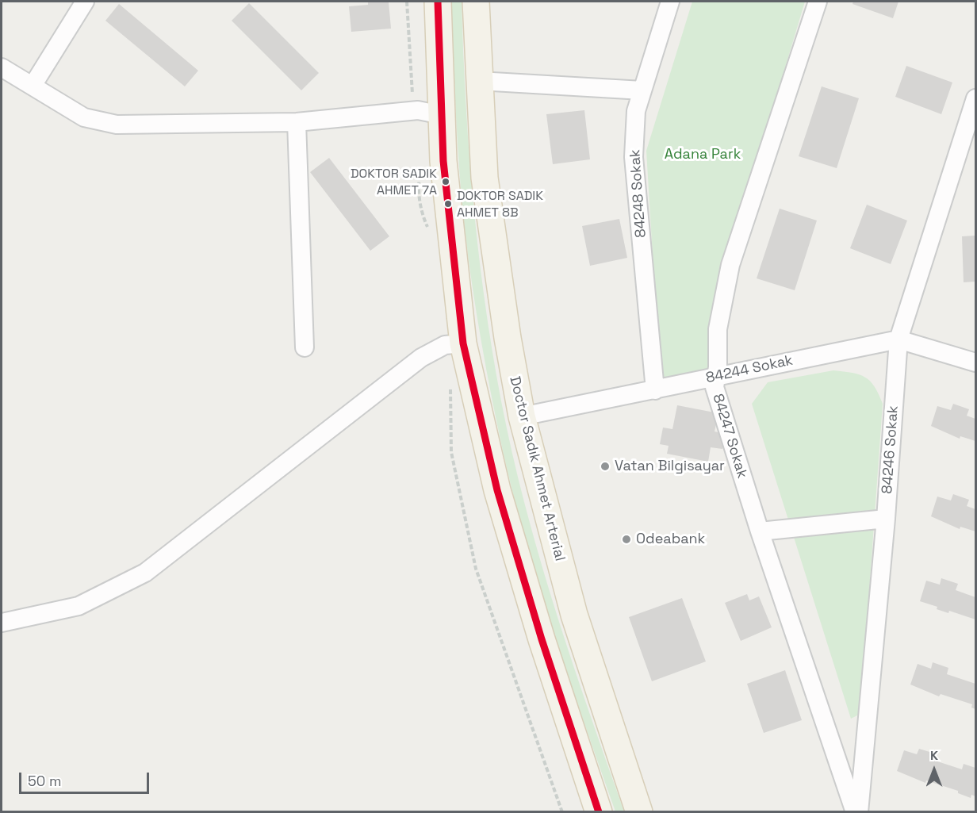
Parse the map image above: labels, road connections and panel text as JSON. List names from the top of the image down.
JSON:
{
  "streets": {
    "main road": ["Doctor Sadık Ahmet Arterial"],
    "street": [
      "84248 Sokak",
      "84244 Sokak",
      "84247 Sokak",
      "84246 Sokak"
    ]
  },
  "crossings": [
    ["84248 Sokak", "84244 Sokak"],
    ["84244 Sokak", "84247 Sokak"],
    ["84244 Sokak", "84246 Sokak"],
    ["84244 Sokak", "Doctor Sadık Ahmet Arterial"]
  ],
  "parks": ["Adana Park"],
  "places": [
    "DOKTOR SADIK AHMET 7A",
    "DOKTOR SADIK AHMET 8B",
    "Vatan Bilgisayar",
    "Odeabank"
  ],
  "scale_bar": "50 m",
  "north": "top"
}
